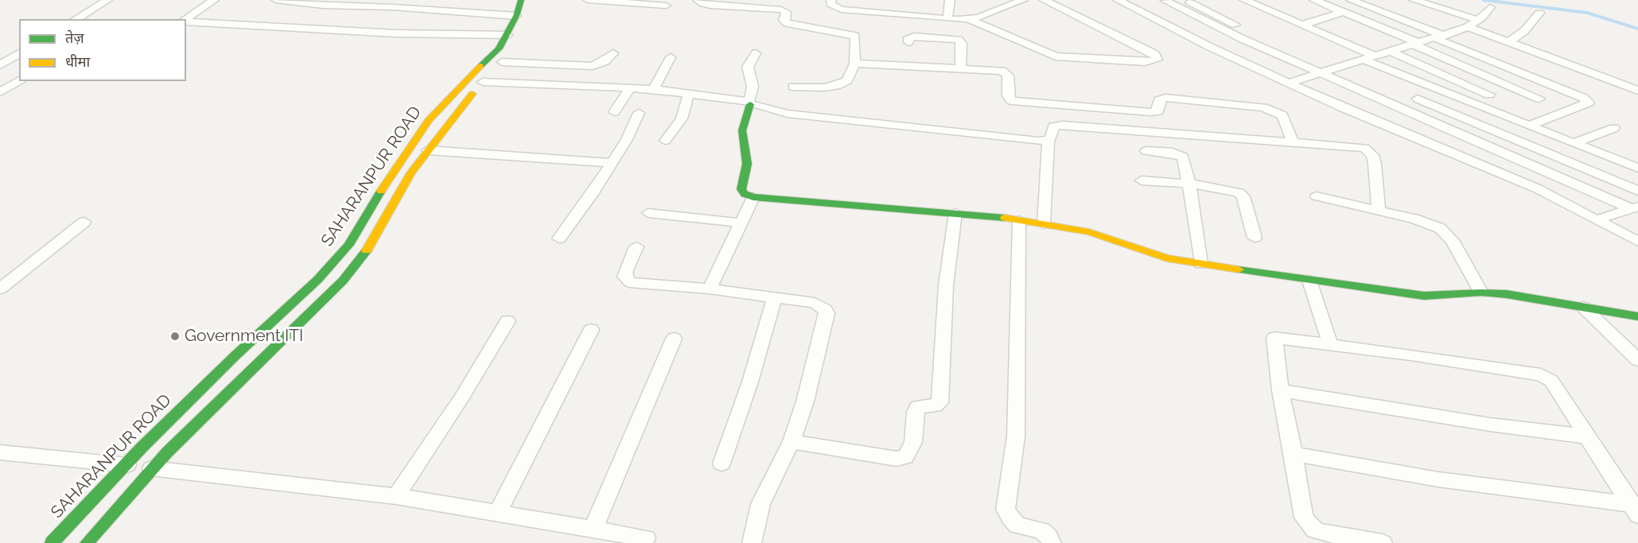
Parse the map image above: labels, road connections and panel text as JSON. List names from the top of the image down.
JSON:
{
  "streets": {
    "main road": ["SAHARANPUR ROAD"]
  },
  "places": ["Government ITI"],
  "legend": ["तेज़", "धीमा"]
}
